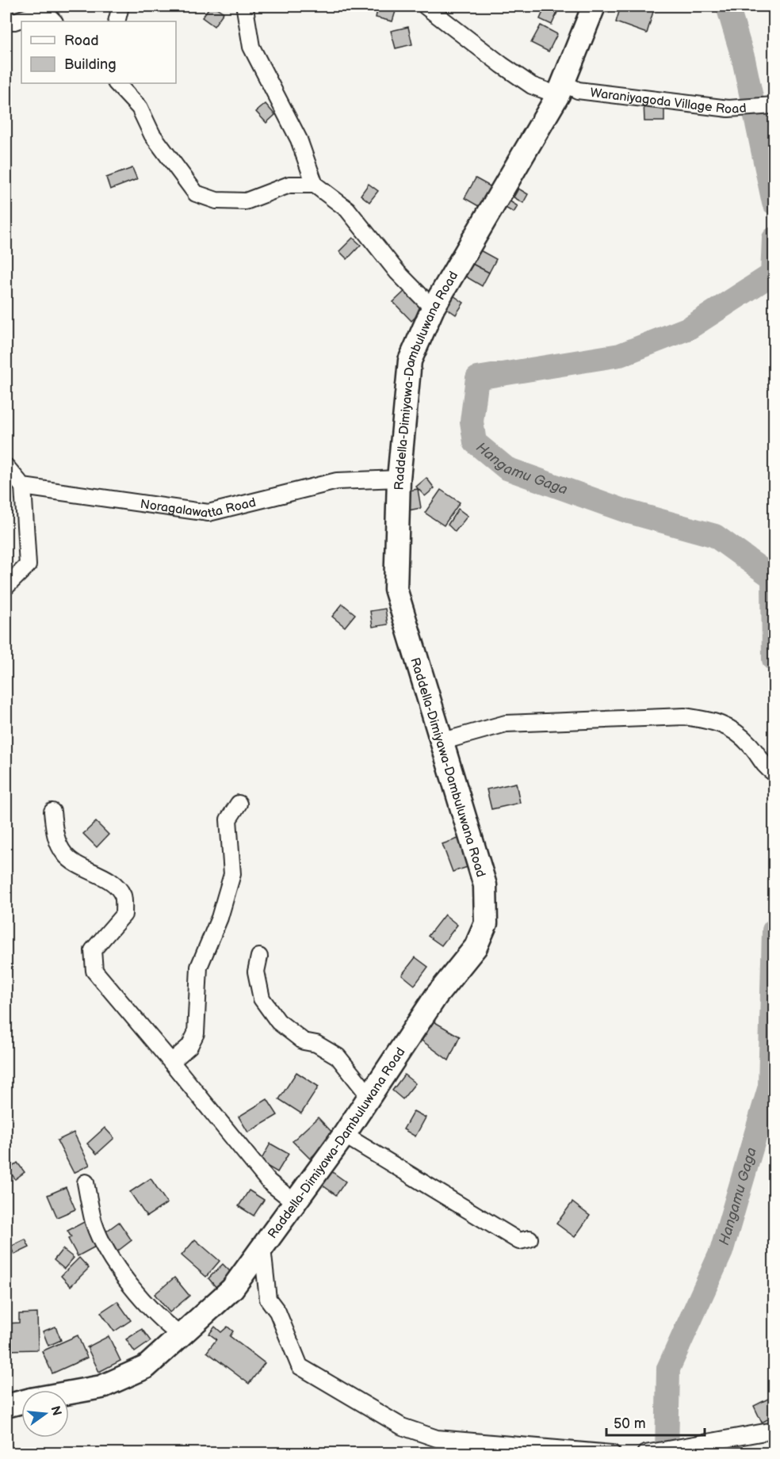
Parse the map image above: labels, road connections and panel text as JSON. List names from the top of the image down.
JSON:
{
  "streets": {
    "street": ["Waraniyagoda Village Road", "Raddella-Dimiyawa-Dambuluwana Road", "Noragalawatta Road"]
  },
  "crossings": [
    ["Waraniyagoda Village Road", "Raddella-Dimiyawa-Dambuluwana Road"],
    ["Raddella-Dimiyawa-Dambuluwana Road", "Noragalawatta Road"]
  ],
  "water": ["Hangamu Gaga"],
  "legend": ["Road", "Building"],
  "scale_bar": "50 m",
  "north": "right"
}
